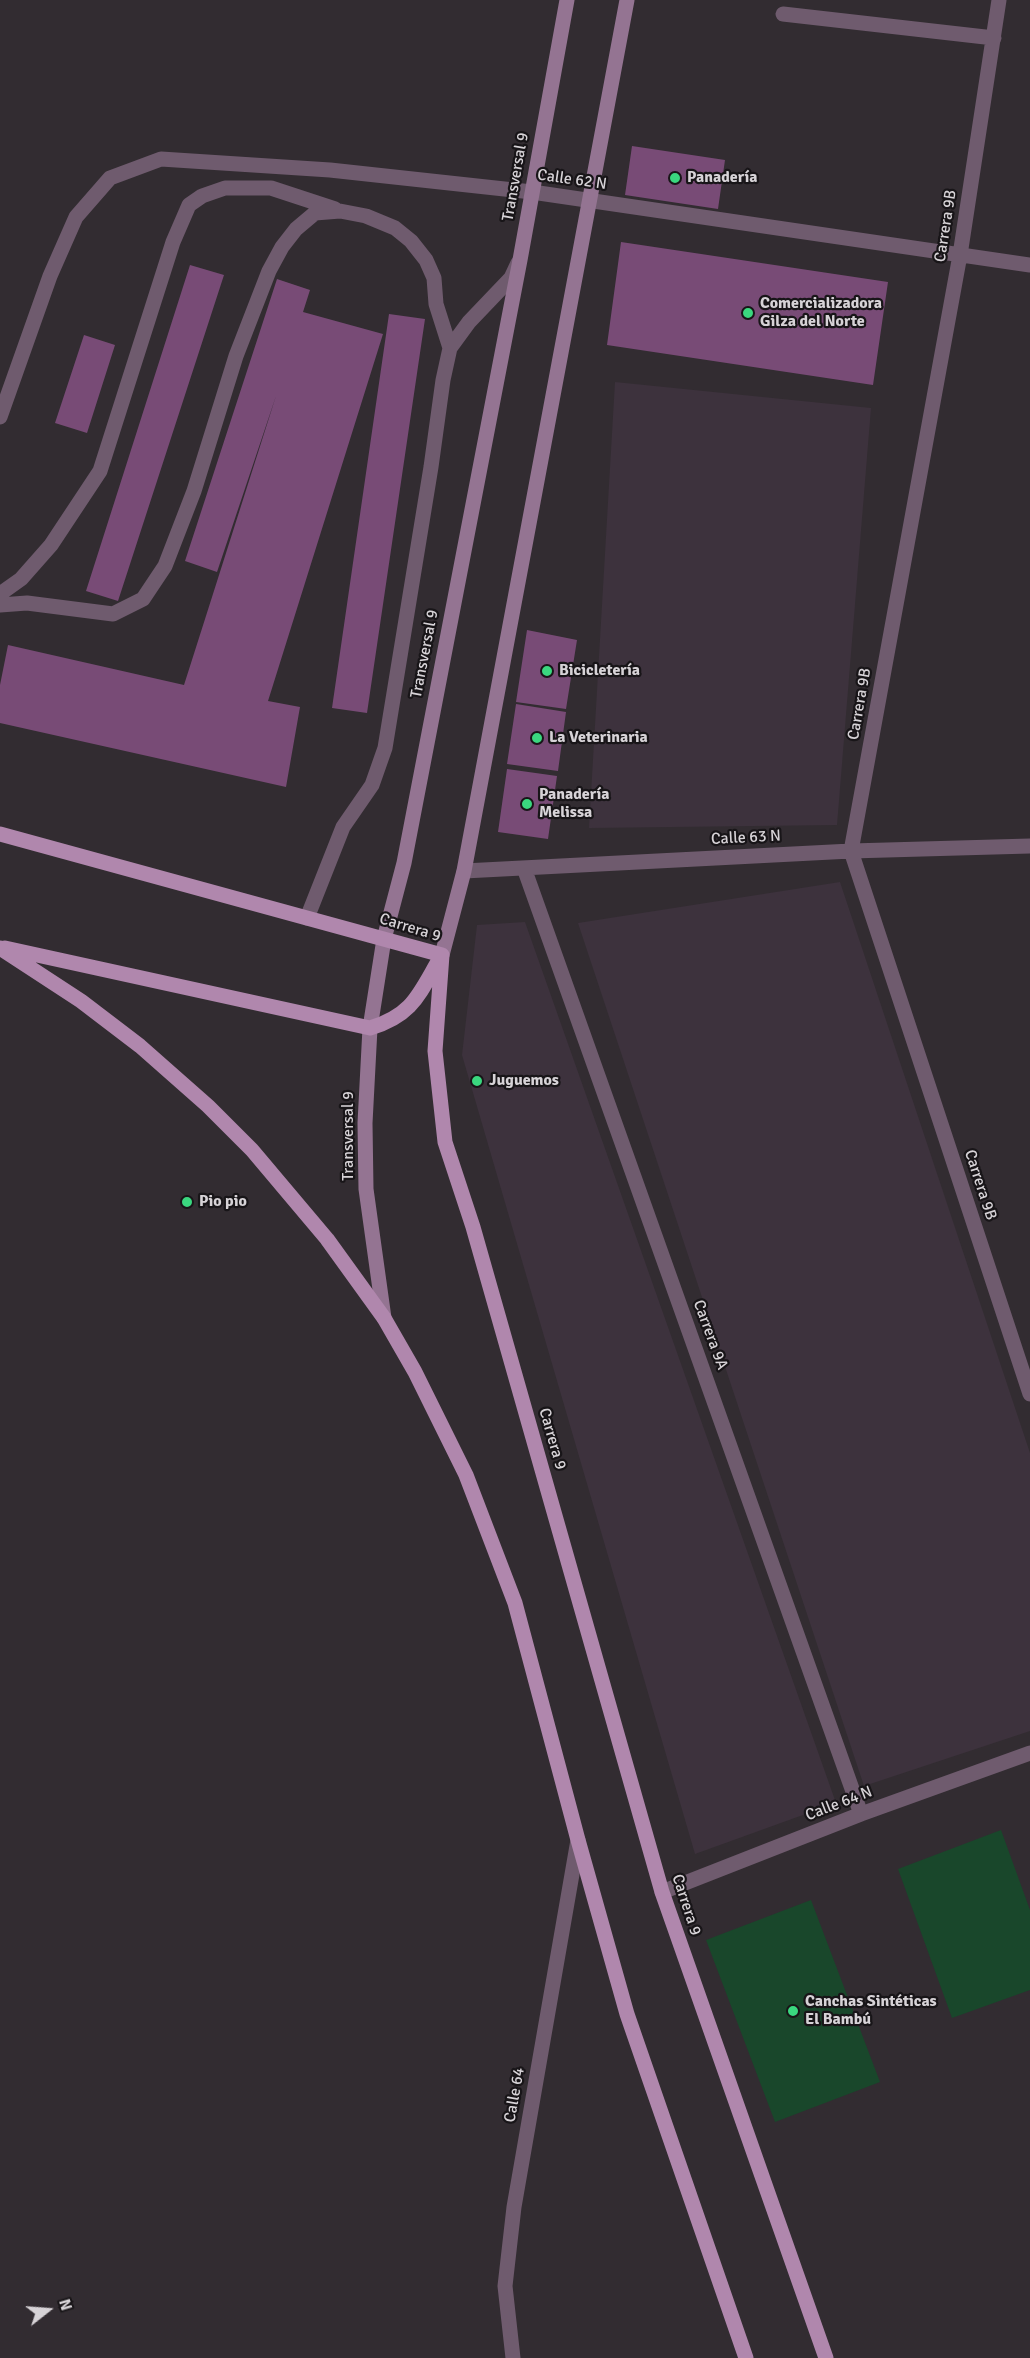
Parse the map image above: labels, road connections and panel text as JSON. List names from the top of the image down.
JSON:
{
  "streets": {
    "main road": ["Transversal 9", "Carrera 9"],
    "street": [
      "Calle 62 N",
      "Carrera 9B",
      "Calle 63 N",
      "Carrera 9A",
      "Calle 64 N",
      "Calle 64"
    ]
  },
  "crossings": [
    ["Transversal 9", "Calle 62 N"],
    ["Transversal 9", "Carrera 9"],
    ["Calle 62 N", "Carrera 9B"],
    ["Carrera 9B", "Calle 63 N"],
    ["Calle 63 N", "Carrera 9A"],
    ["Carrera 9", "Calle 64 N"],
    ["Carrera 9A", "Calle 64 N"]
  ],
  "places": [
    "Panadería",
    "Comercializadora Gilza del Norte",
    "Bicicletería",
    "La Veterinaria",
    "Panadería Melissa",
    "Juguemos",
    "Pio pio",
    "Canchas Sintéticas El Bambú"
  ],
  "north": "right"
}
